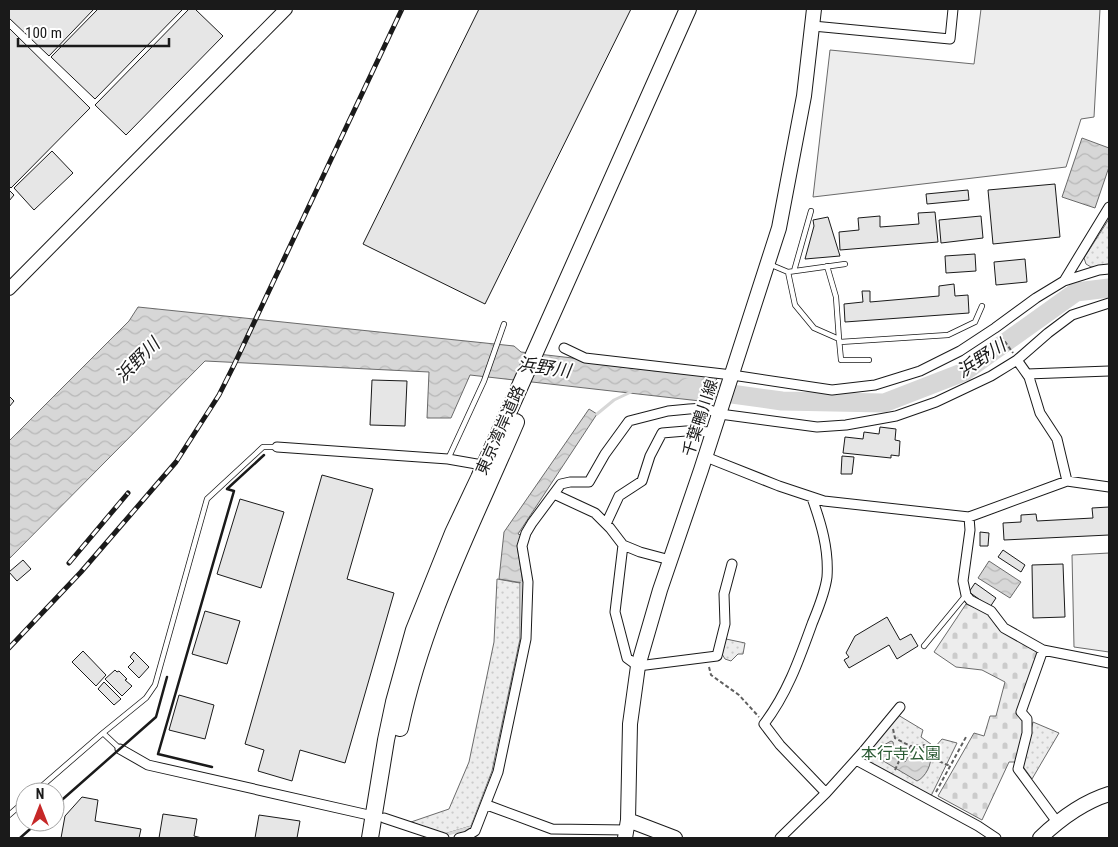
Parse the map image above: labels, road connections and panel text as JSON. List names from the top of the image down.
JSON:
{
  "streets": {
    "highway": ["東京湾岸道路"],
    "main road": ["千葉鴨川線"]
  },
  "water": ["浜野川"],
  "parks": ["本行寺公園"],
  "scale_bar": "100 m",
  "north": "top"
}
